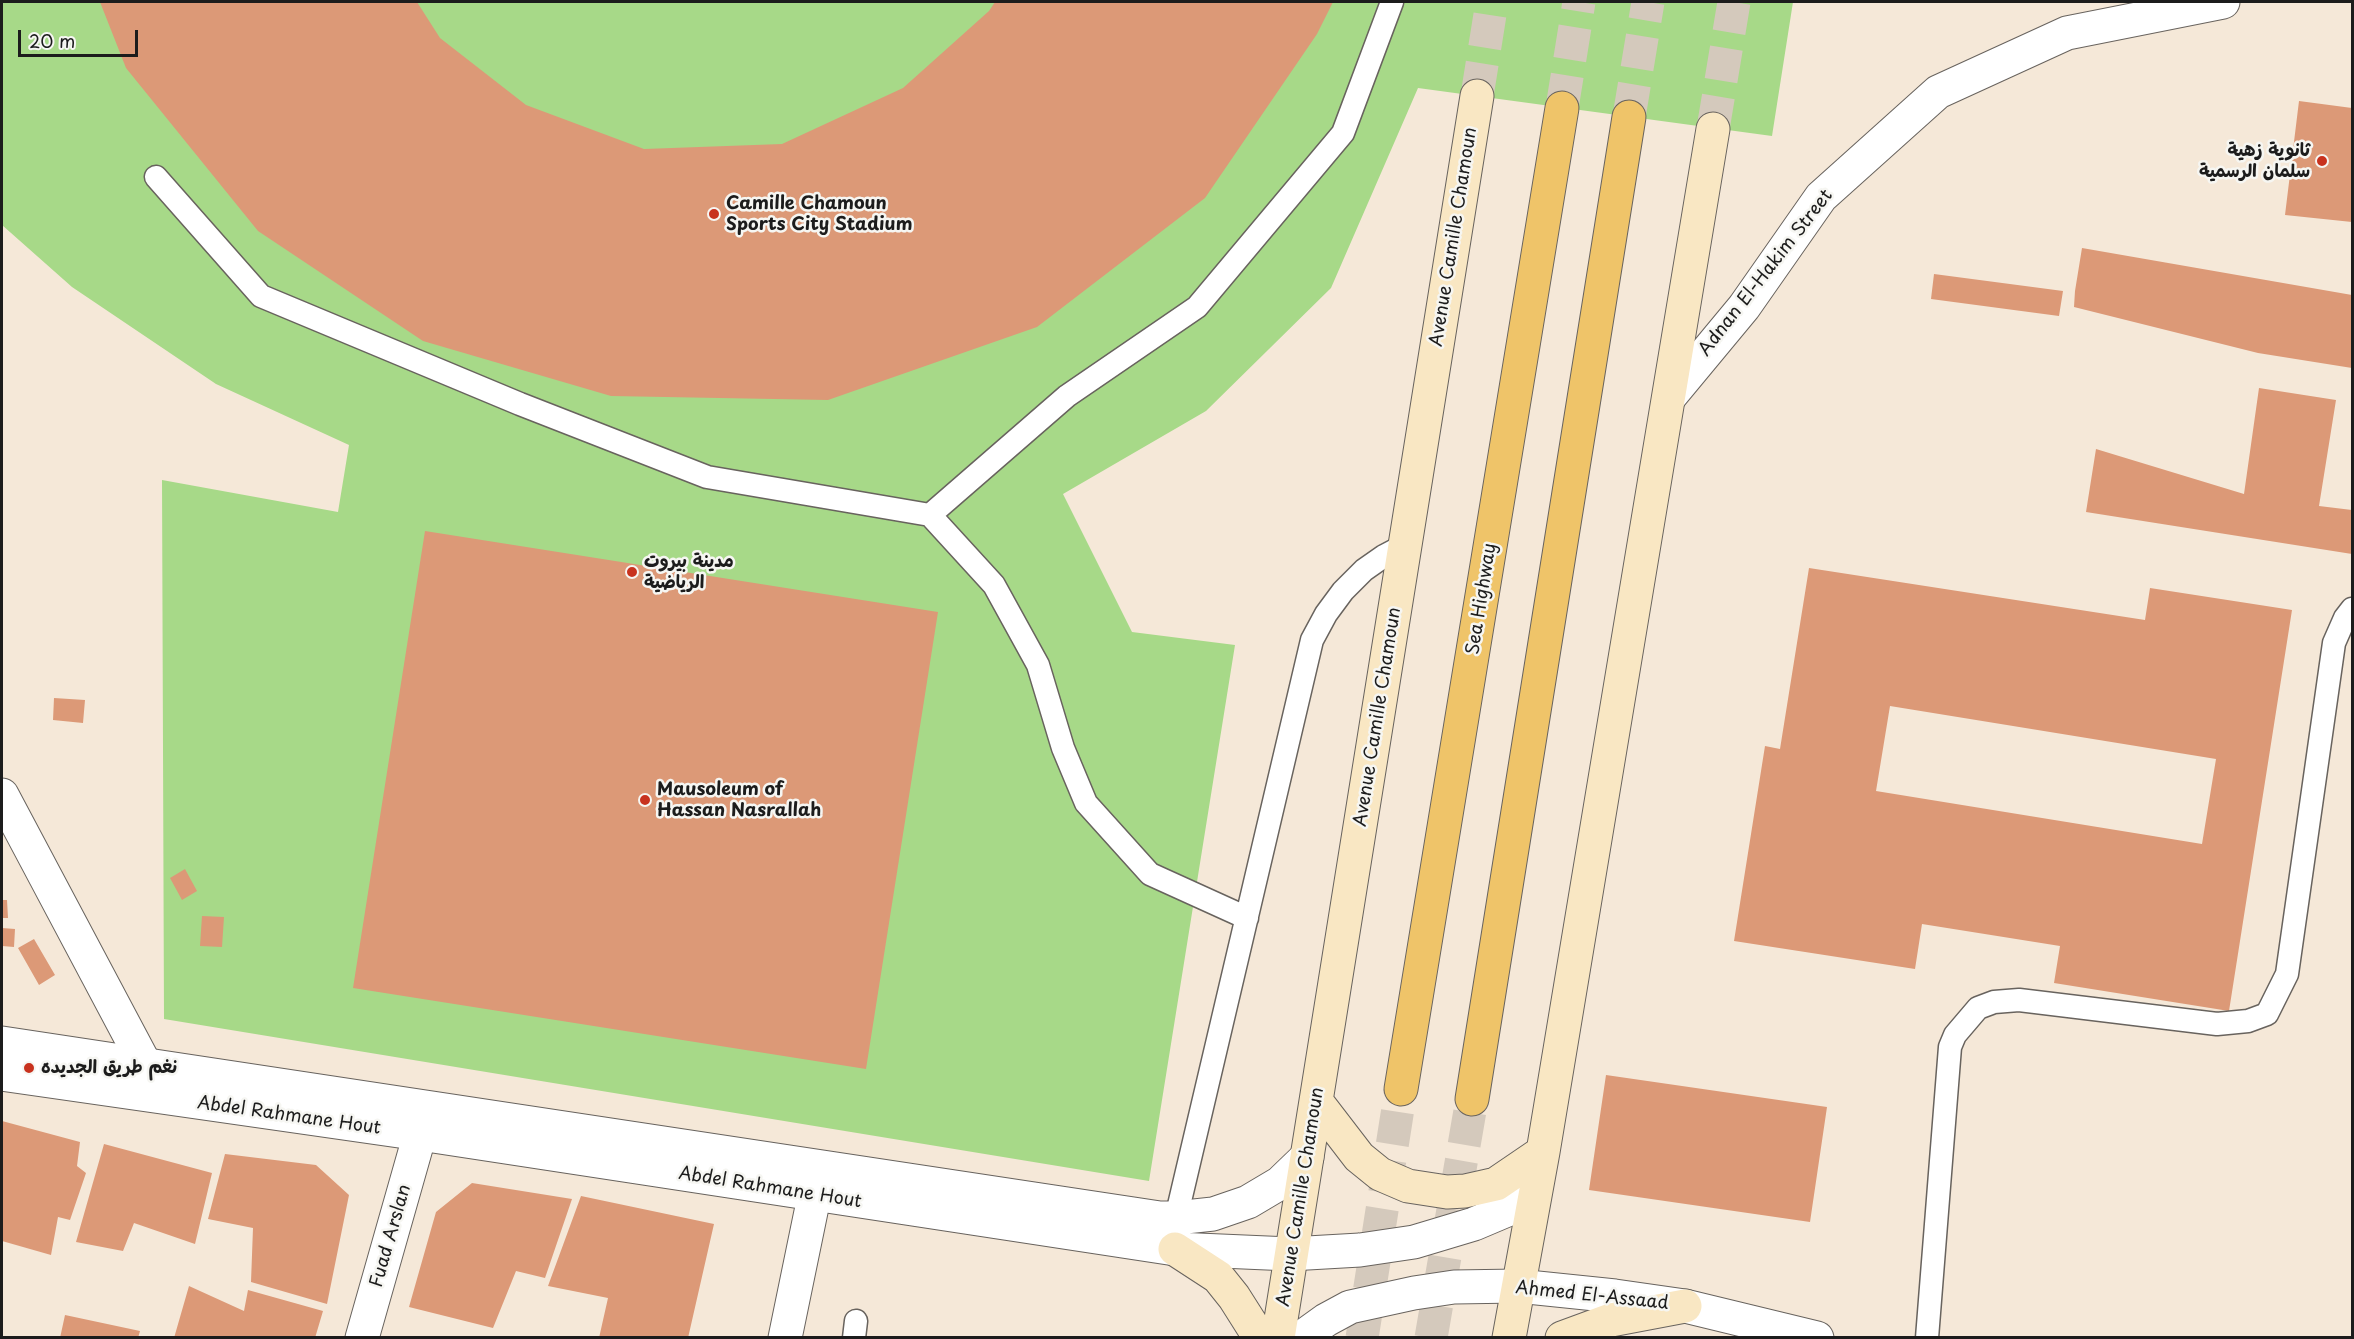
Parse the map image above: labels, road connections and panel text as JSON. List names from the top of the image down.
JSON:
{
  "streets": {
    "highway": ["Sea Highway"],
    "main road": ["Avenue Camille Chamoun"],
    "street": [
      "Adnan El-Hakim Street",
      "Abdel Rahmane Hout",
      "Fuad Arslan",
      "Ahmed El-Assaad"
    ]
  },
  "crossings": [
    ["Avenue Camille Chamoun", "Abdel Rahmane Hout"],
    ["Abdel Rahmane Hout", "Fuad Arslan"]
  ],
  "places": [
    "ثانوية زهية سلمان الرسمية",
    "Camille Chamoun Sports City Stadium",
    "مدينة بيروت الرياضية",
    "Mausoleum of Hassan Nasrallah",
    "نغم طريق الجديده"
  ],
  "scale_bar": "20 m"
}
